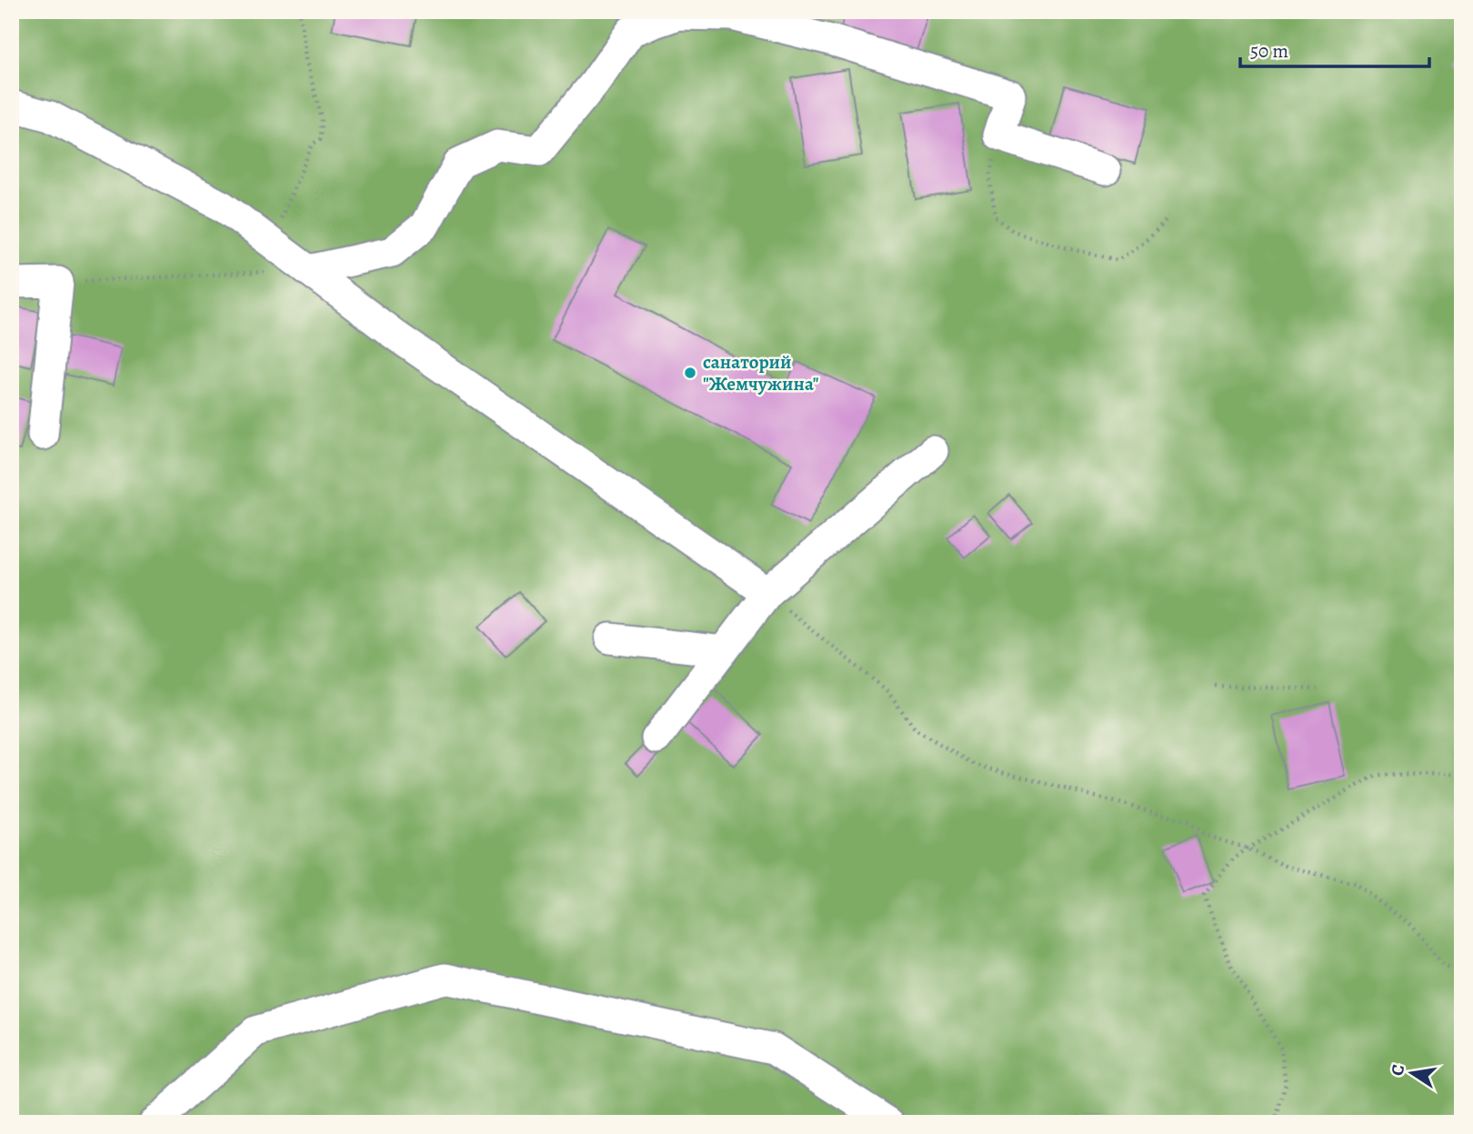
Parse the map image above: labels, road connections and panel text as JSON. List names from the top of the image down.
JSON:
{
  "places": ["санаторий \"Жемчужина\""],
  "scale_bar": "50 m",
  "north": "left"
}
